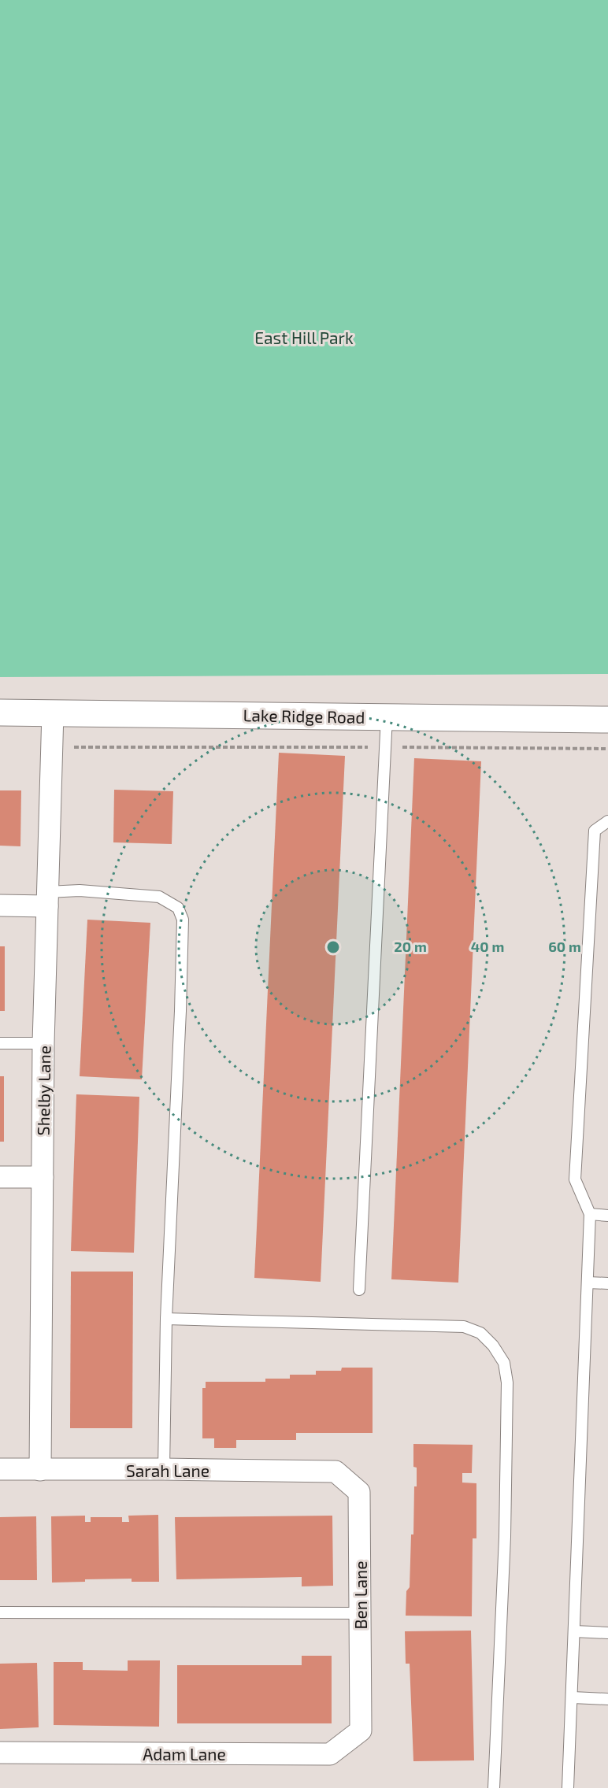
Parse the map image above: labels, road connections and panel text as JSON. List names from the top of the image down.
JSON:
{
  "streets": {
    "street": [
      "Lake Ridge Road",
      "Shelby Lane",
      "Sarah Lane",
      "Ben Lane",
      "Adam Lane"
    ]
  },
  "crossings": [
    ["Lake Ridge Road", "Shelby Lane"],
    ["Shelby Lane", "Sarah Lane"],
    ["Sarah Lane", "Ben Lane"],
    ["Ben Lane", "Adam Lane"]
  ],
  "parks": ["East Hill Park"],
  "rings": ["20 m", "40 m", "60 m"]
}
